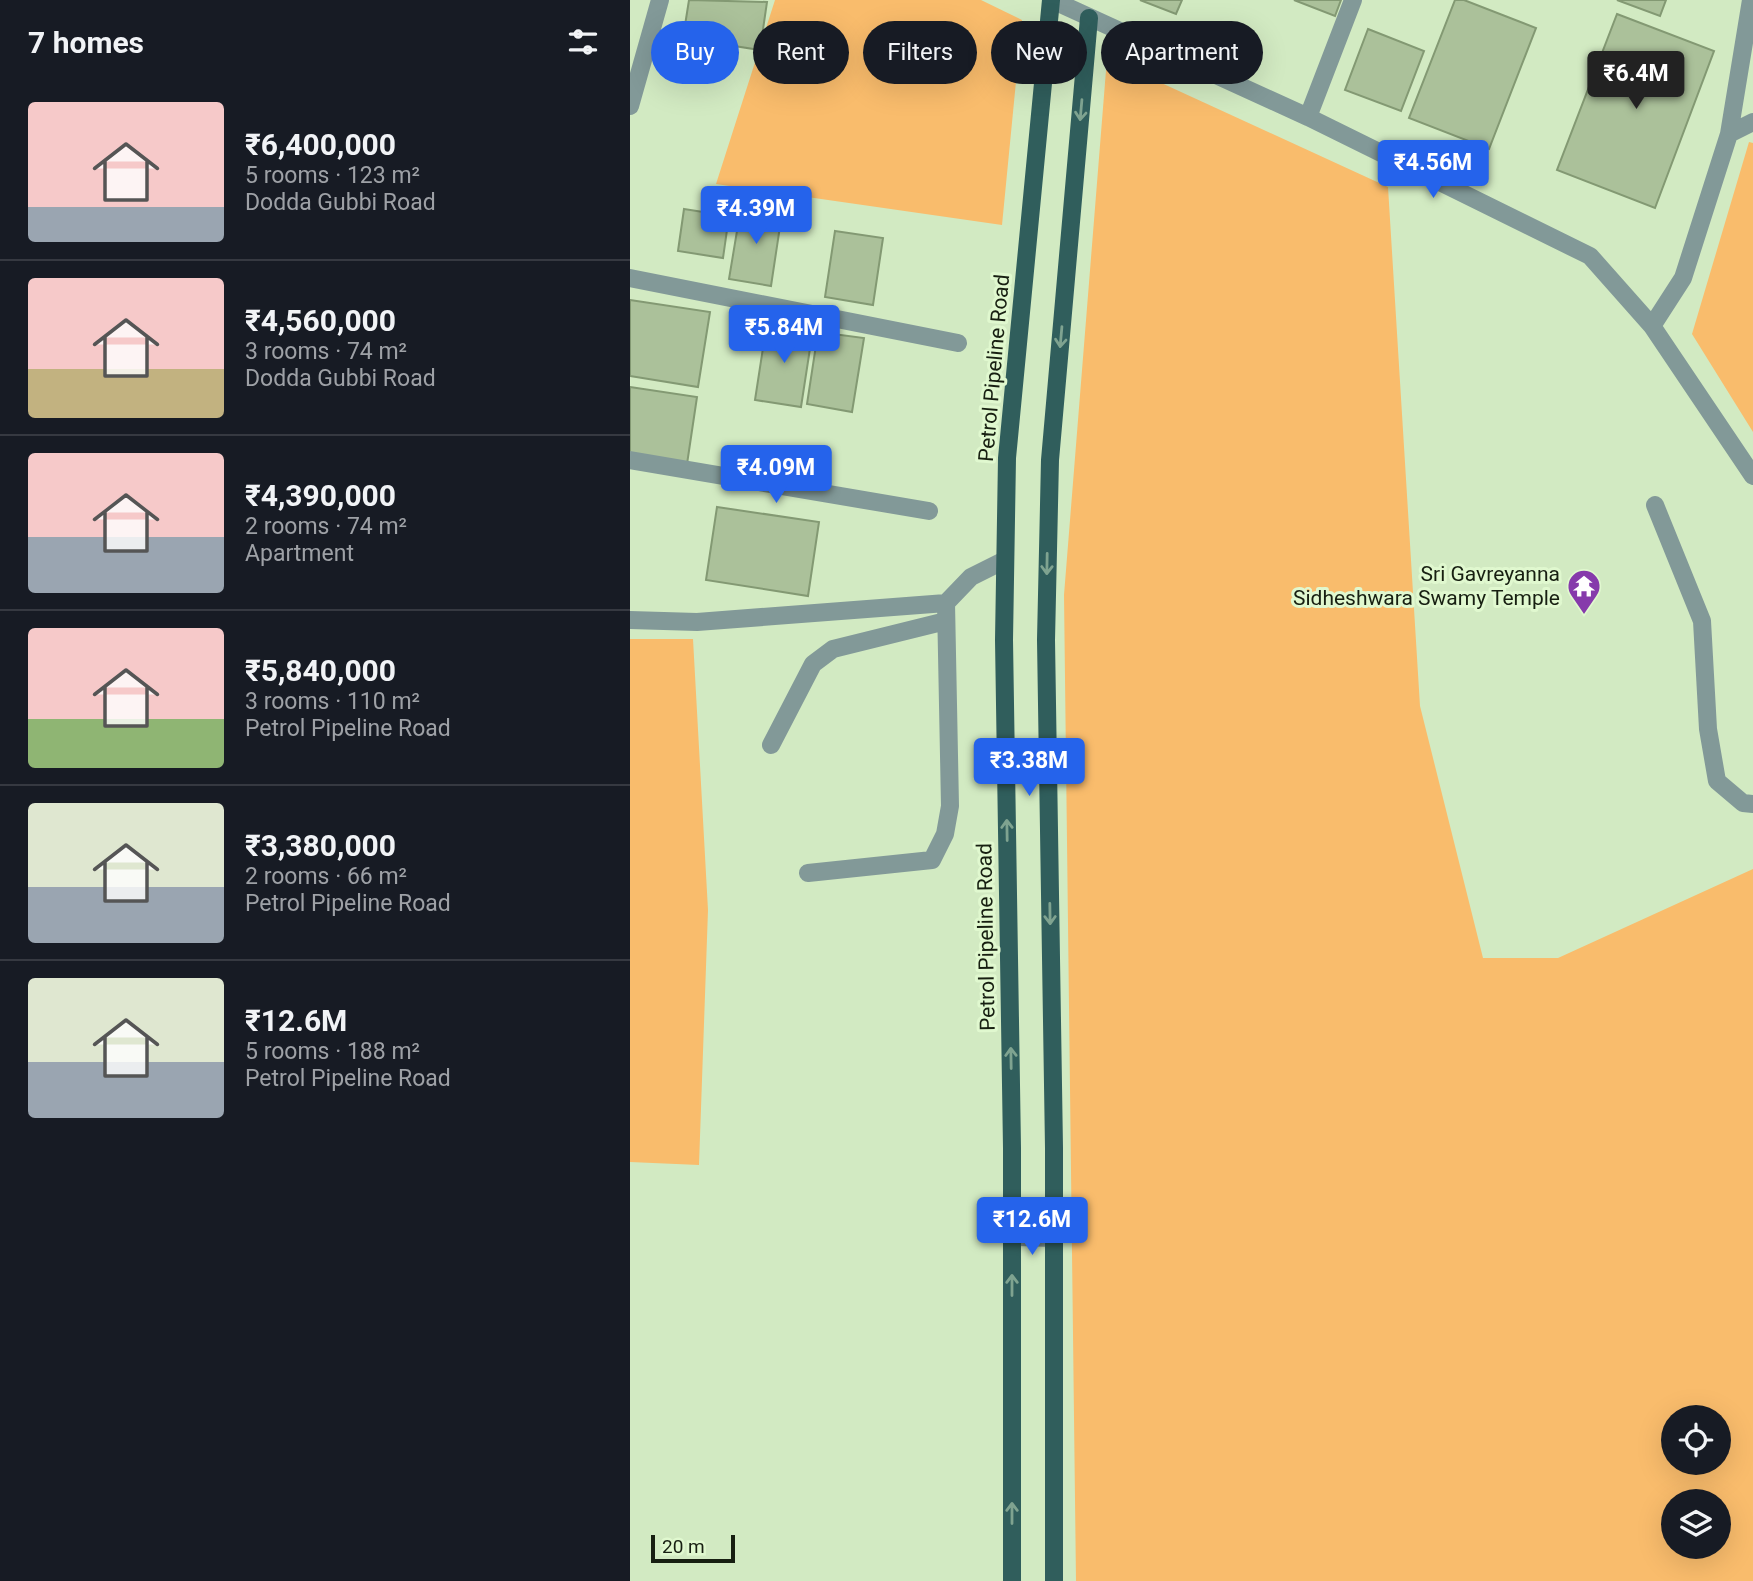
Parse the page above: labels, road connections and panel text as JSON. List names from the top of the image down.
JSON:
{
  "streets": {
    "main road": ["Petrol Pipeline Road"]
  },
  "places": {
    "temple": ["Sri Gavreyanna Sidheshwara Swamy Temple"]
  },
  "scale_bar": "20 m",
  "page": {
    "heading": "7 homes",
    "chip": [
      "Buy",
      "Rent",
      "Filters",
      "New",
      "Apartment"
    ],
    "price": [
      "₹6.4M",
      "₹4.56M",
      "₹4.39M",
      "₹5.84M",
      "₹4.09M",
      "₹3.38M",
      "₹12.6M"
    ],
    "list": [
      {
        "name": "₹6,400,000",
        "note": "5 rooms · 123 m² · Dodda Gubbi Road"
      },
      {
        "name": "₹4,560,000",
        "note": "3 rooms · 74 m² · Dodda Gubbi Road"
      },
      {
        "name": "₹4,390,000",
        "note": "2 rooms · 74 m² · Apartment"
      },
      {
        "name": "₹5,840,000",
        "note": "3 rooms · 110 m² · Petrol Pipeline Road"
      },
      {
        "name": "₹3,380,000",
        "note": "2 rooms · 66 m² · Petrol Pipeline Road"
      },
      {
        "name": "₹12.6M",
        "note": "5 rooms · 188 m² · Petrol Pipeline Road"
      }
    ],
    "scale": "20 m"
  }
}
